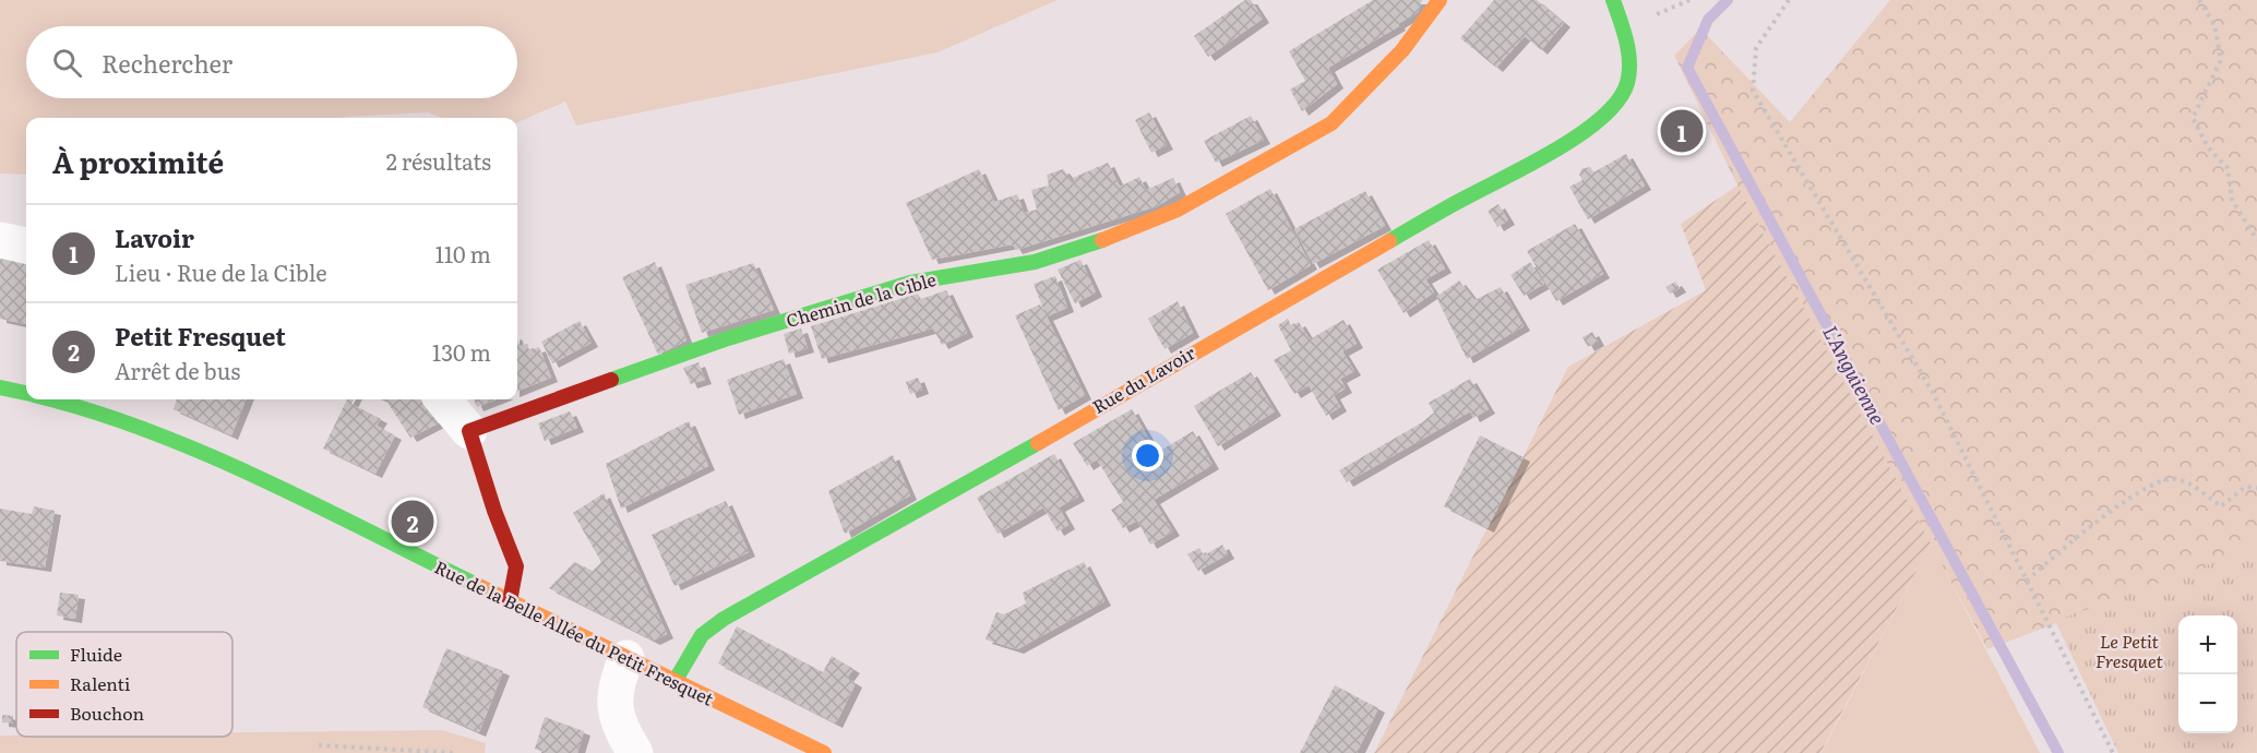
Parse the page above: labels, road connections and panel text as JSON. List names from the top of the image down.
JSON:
{
  "streets": {
    "street": ["Chemin de la Cible", "Rue du Lavoir", "Rue de la Belle Allée du Petit Fresquet"]
  },
  "crossings": [
    ["Rue du Lavoir", "Rue de la Belle Allée du Petit Fresquet"]
  ],
  "water": ["L'Anguienne"],
  "parks": ["Le Petit Fresquet"],
  "legend": ["Fluide", "Ralenti", "Bouchon"],
  "page": {
    "search": "Rechercher",
    "pins": ["1", "2"],
    "heading": ["À proximité", "2 résultats"],
    "list": [
      {
        "mark": "1",
        "name": "Lavoir",
        "note": "Lieu · Rue de la Cible",
        "value": "110 m"
      },
      {
        "mark": "2",
        "name": "Petit Fresquet",
        "note": "Arrêt de bus",
        "value": "130 m"
      }
    ],
    "map_buttons": ["+", "−"]
  }
}
